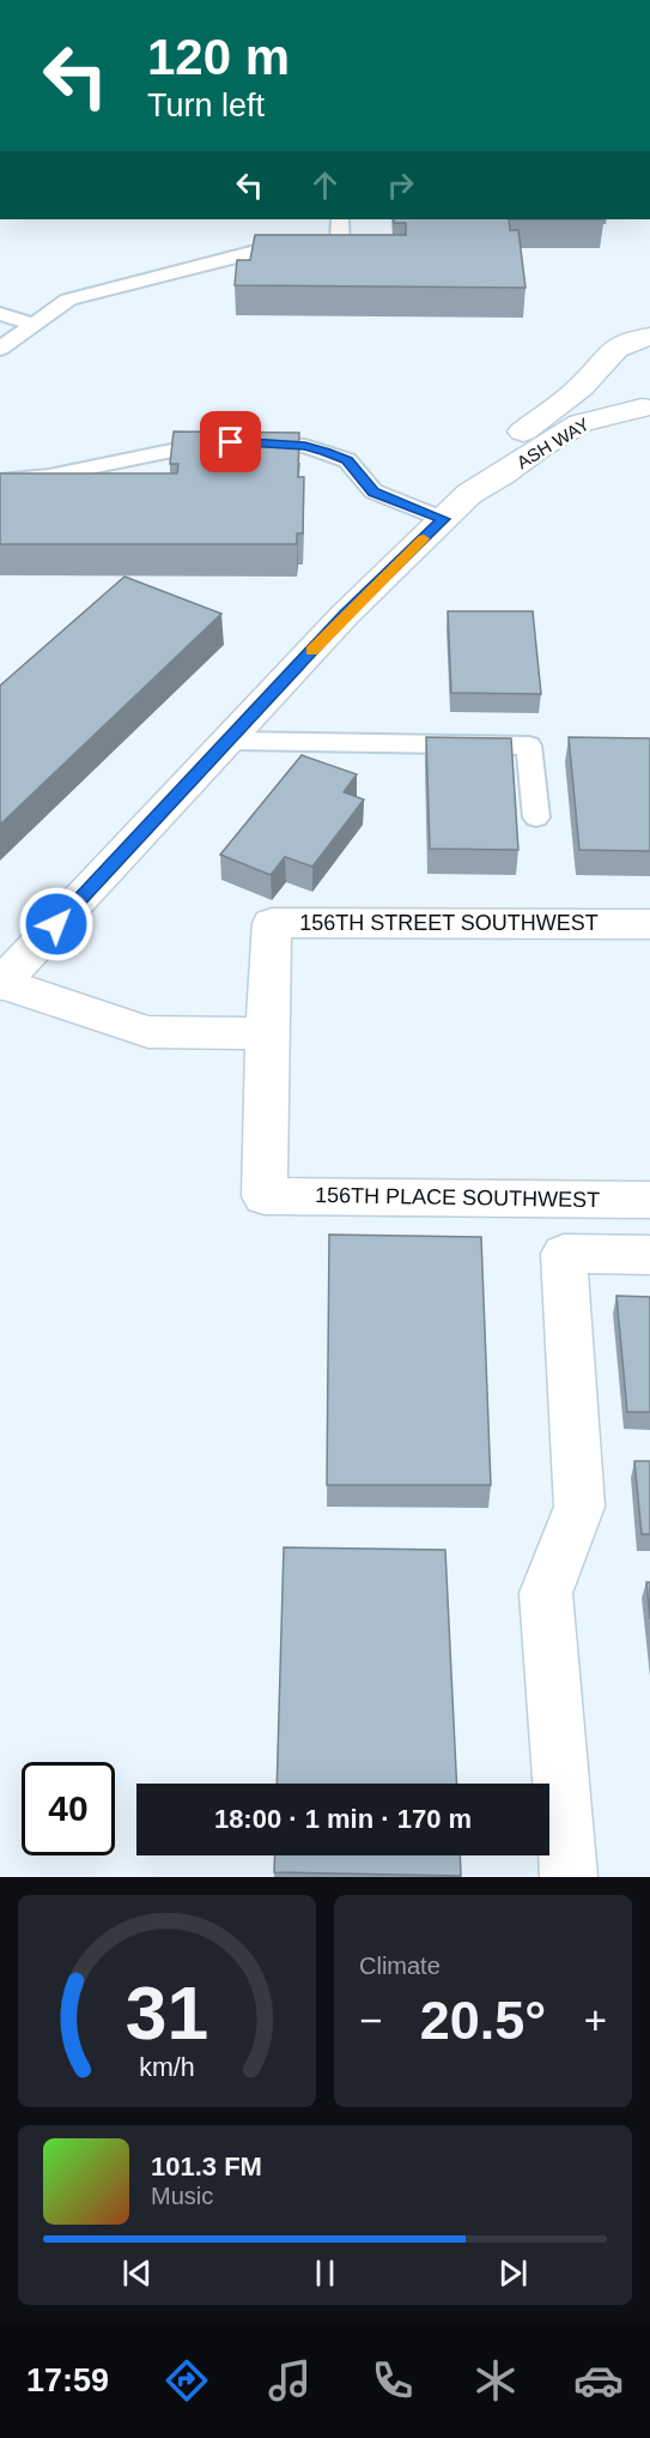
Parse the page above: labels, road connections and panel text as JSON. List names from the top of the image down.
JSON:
{
  "streets": {
    "main road": ["ASH WAY", "156TH STREET SOUTHWEST", "156TH PLACE SOUTHWEST"]
  },
  "crossings": [
    ["156TH STREET SOUTHWEST", "156TH PLACE SOUTHWEST"]
  ],
  "page": {
    "turn": ["120 m", "Turn left"],
    "limit": "40",
    "trip": "18:00 · 1 min · 170 m",
    "tile": "Climate",
    "heat": ["−", "20.5°", "+"],
    "song": ["101.3 FM", "Music"],
    "tabs": "17:59",
    "gauge": ["31", "km/h"]
  }
}
